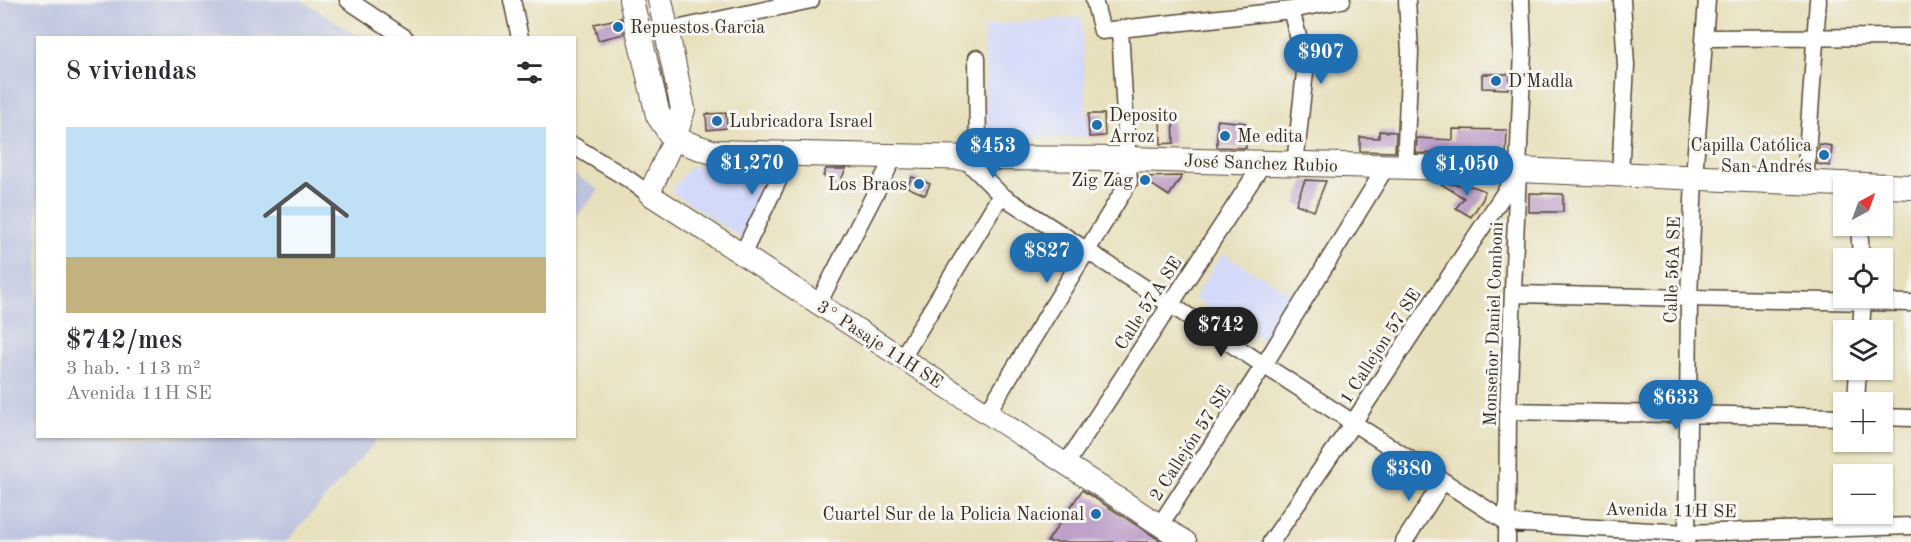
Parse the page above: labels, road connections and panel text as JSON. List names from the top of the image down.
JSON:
{
  "streets": {
    "main road": ["José Sanchez Rubio"],
    "street": [
      "Calle 56A SE",
      "Calle 57A SE",
      "Monseñor Daniel Comboni",
      "3° Pasaje 11H SE",
      "1 Callejon 57 SE",
      "2 Callejón 57 SE",
      "Avenida 11H SE"
    ]
  },
  "crossings": [
    ["José Sanchez Rubio", "Calle 56A SE"],
    ["José Sanchez Rubio", "Calle 57A SE"],
    ["José Sanchez Rubio", "Monseñor Daniel Comboni"],
    ["José Sanchez Rubio", "1 Callejon 57 SE"],
    ["José Sanchez Rubio", "2 Callejón 57 SE"],
    ["José Sanchez Rubio", "Avenida 11H SE"],
    ["Calle 56A SE", "Avenida 11H SE"],
    ["Calle 57A SE", "3° Pasaje 11H SE"],
    ["Calle 57A SE", "Avenida 11H SE"],
    ["Monseñor Daniel Comboni", "1 Callejon 57 SE"],
    ["Monseñor Daniel Comboni", "Avenida 11H SE"],
    ["3° Pasaje 11H SE", "2 Callejón 57 SE"],
    ["1 Callejon 57 SE", "Avenida 11H SE"],
    ["2 Callejón 57 SE", "Avenida 11H SE"]
  ],
  "places": [
    "Repuestos Garcia",
    "D'Madla",
    "Lubricadora Israel",
    "Deposito Arroz",
    "Me edita",
    "Capilla Católica San Andrés",
    "Zig Zag",
    "Los Braos",
    "Cuartel Sur de la Policia Nacional"
  ],
  "north": "top right",
  "page": {
    "price": [
      "$907",
      "$453",
      "$1,270",
      "$1,050",
      "$827",
      "$742",
      "$633",
      "$380"
    ],
    "heading": "8 viviendas",
    "list": [
      {
        "name": "$742/mes",
        "note": "3 hab. · 113 m² · Avenida 11H SE"
      }
    ],
    "map_buttons": ["+", "−"]
  }
}
